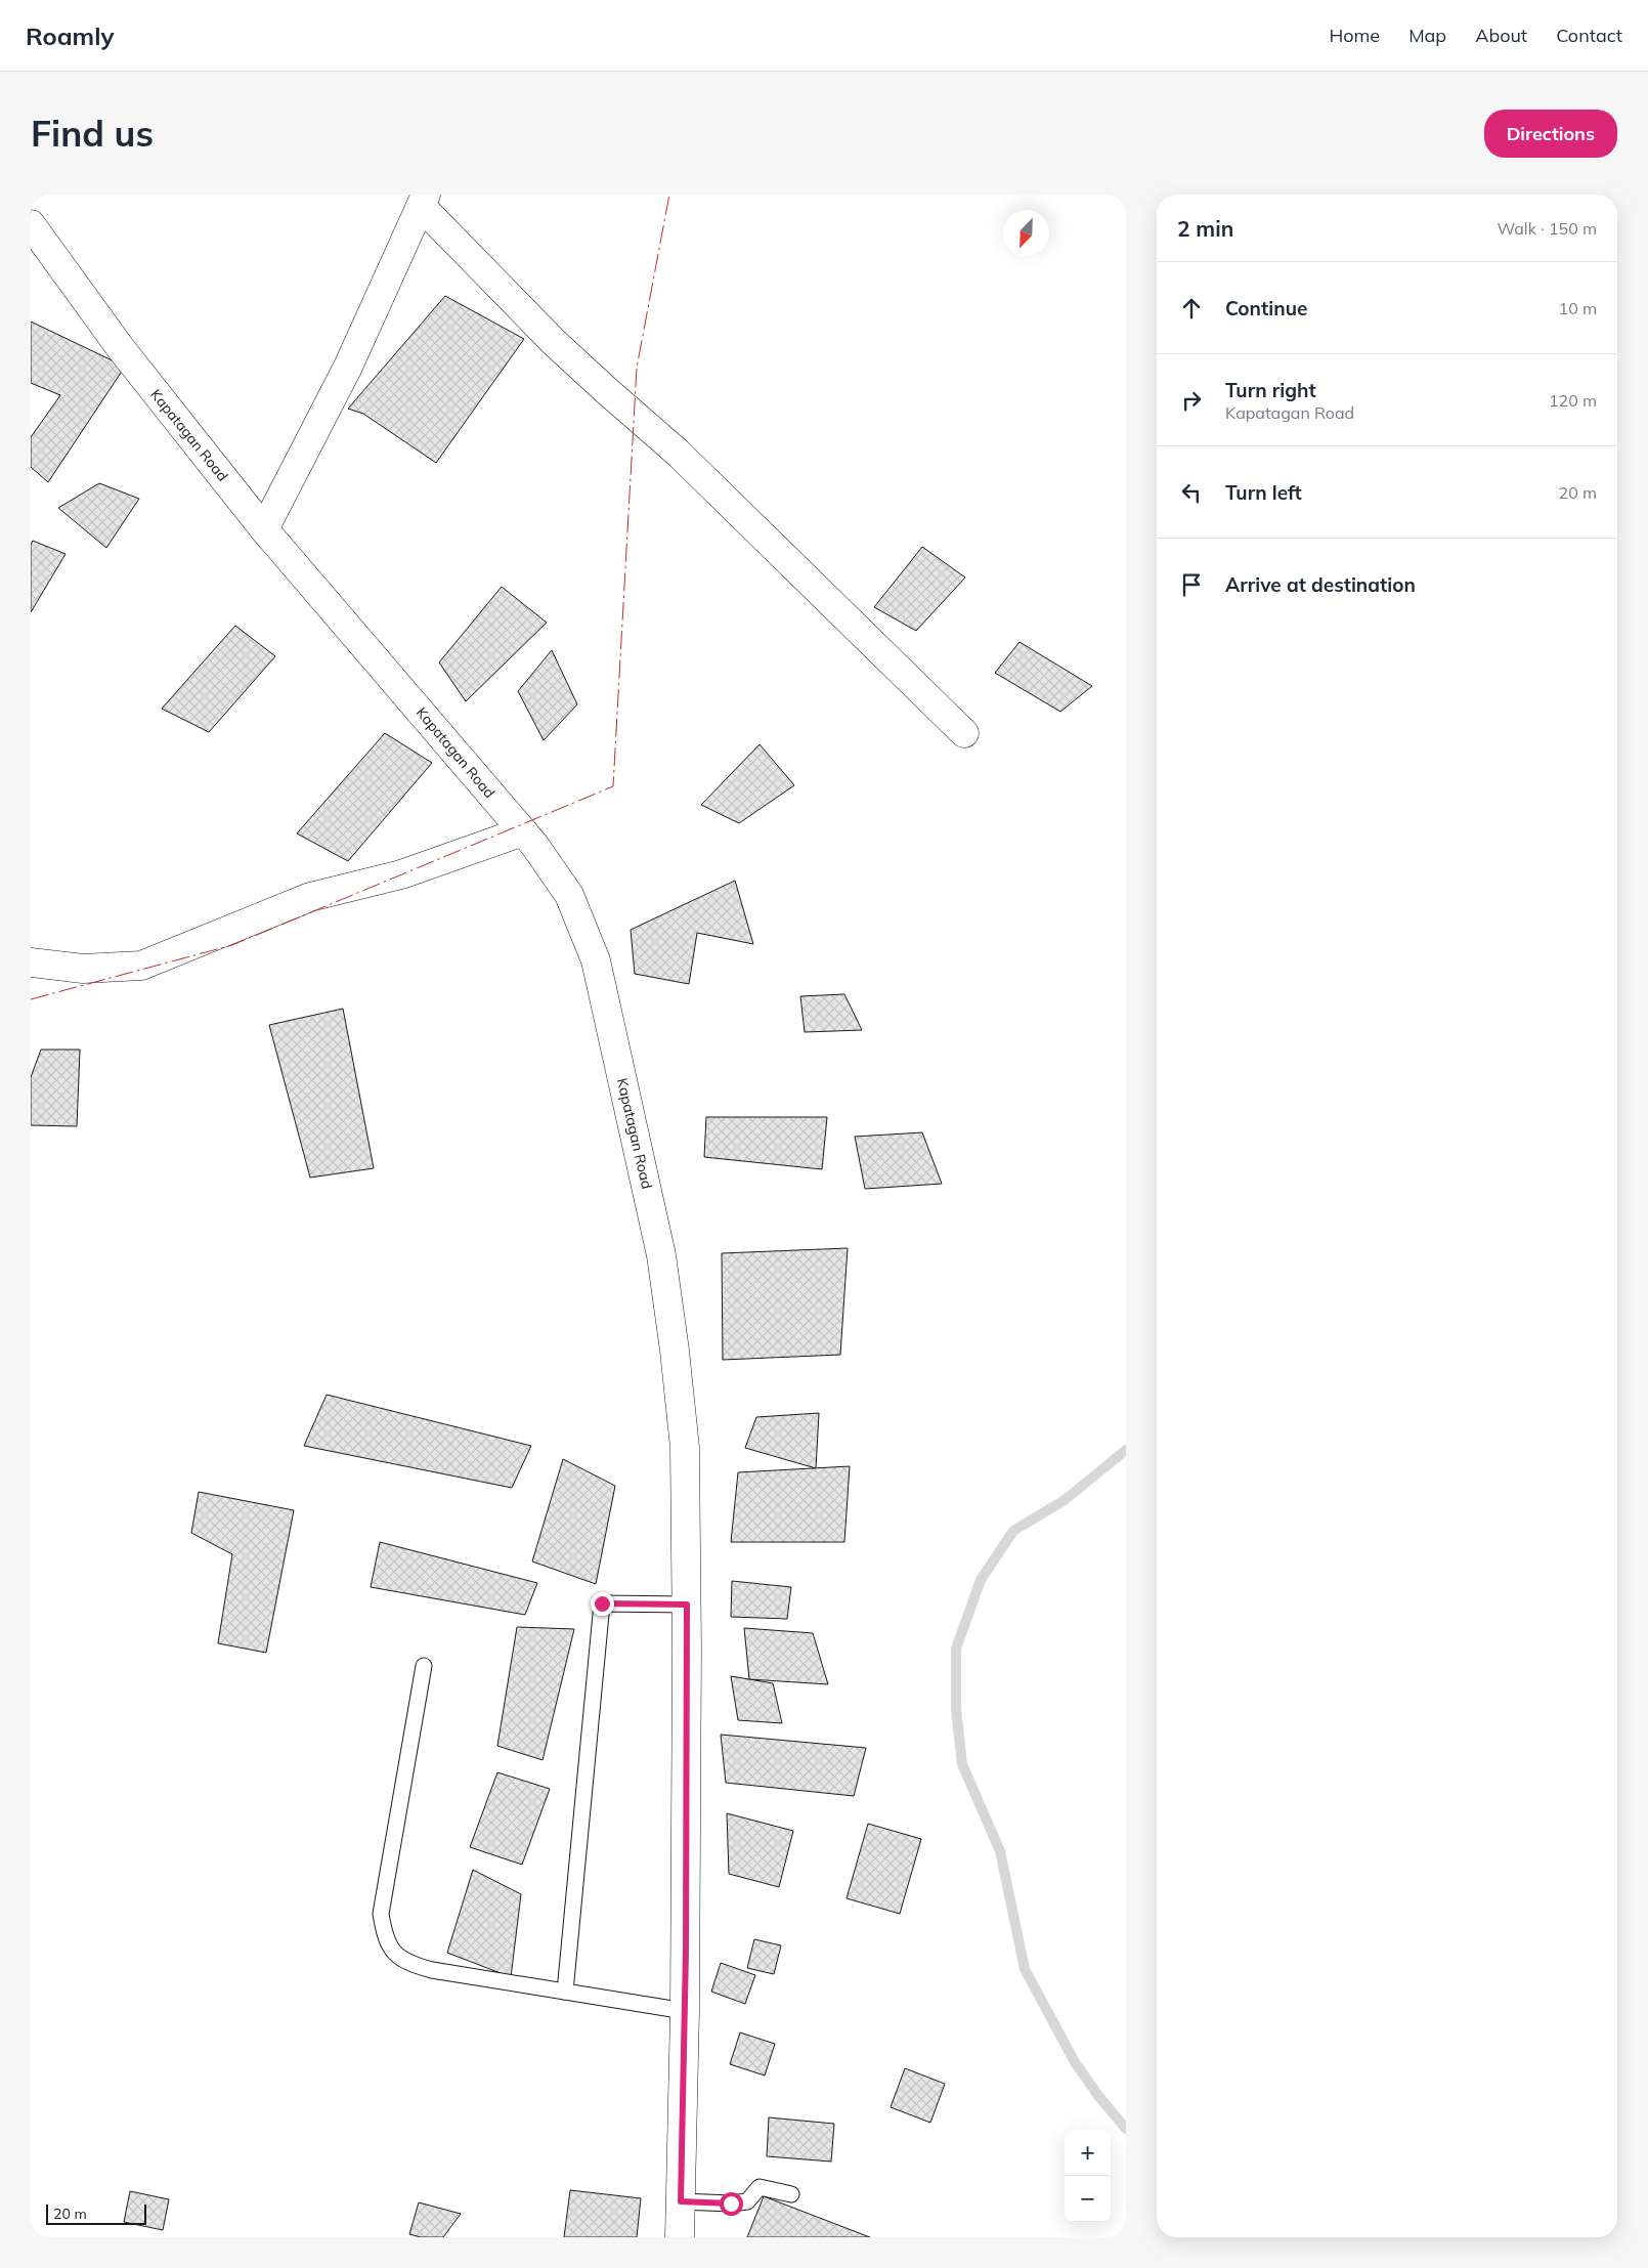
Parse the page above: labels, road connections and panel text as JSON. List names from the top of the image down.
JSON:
{
  "streets": {
    "main road": ["Kapatagan Road"]
  },
  "scale_bar": "20 m",
  "north": "bottom left",
  "page": {
    "header": "Roamly",
    "nav": [
      "Home",
      "Map",
      "About",
      "Contact"
    ],
    "buttons": "Directions",
    "title": "Find us",
    "heading": ["2 min", "Walk · 150 m"],
    "list": [
      ["Continue", "10 m"],
      ["Turn right", "Kapatagan Road", "120 m"],
      ["Turn left", "20 m"],
      "Arrive at destination"
    ],
    "map_buttons": ["+", "−"],
    "scale": "20 m"
  }
}
